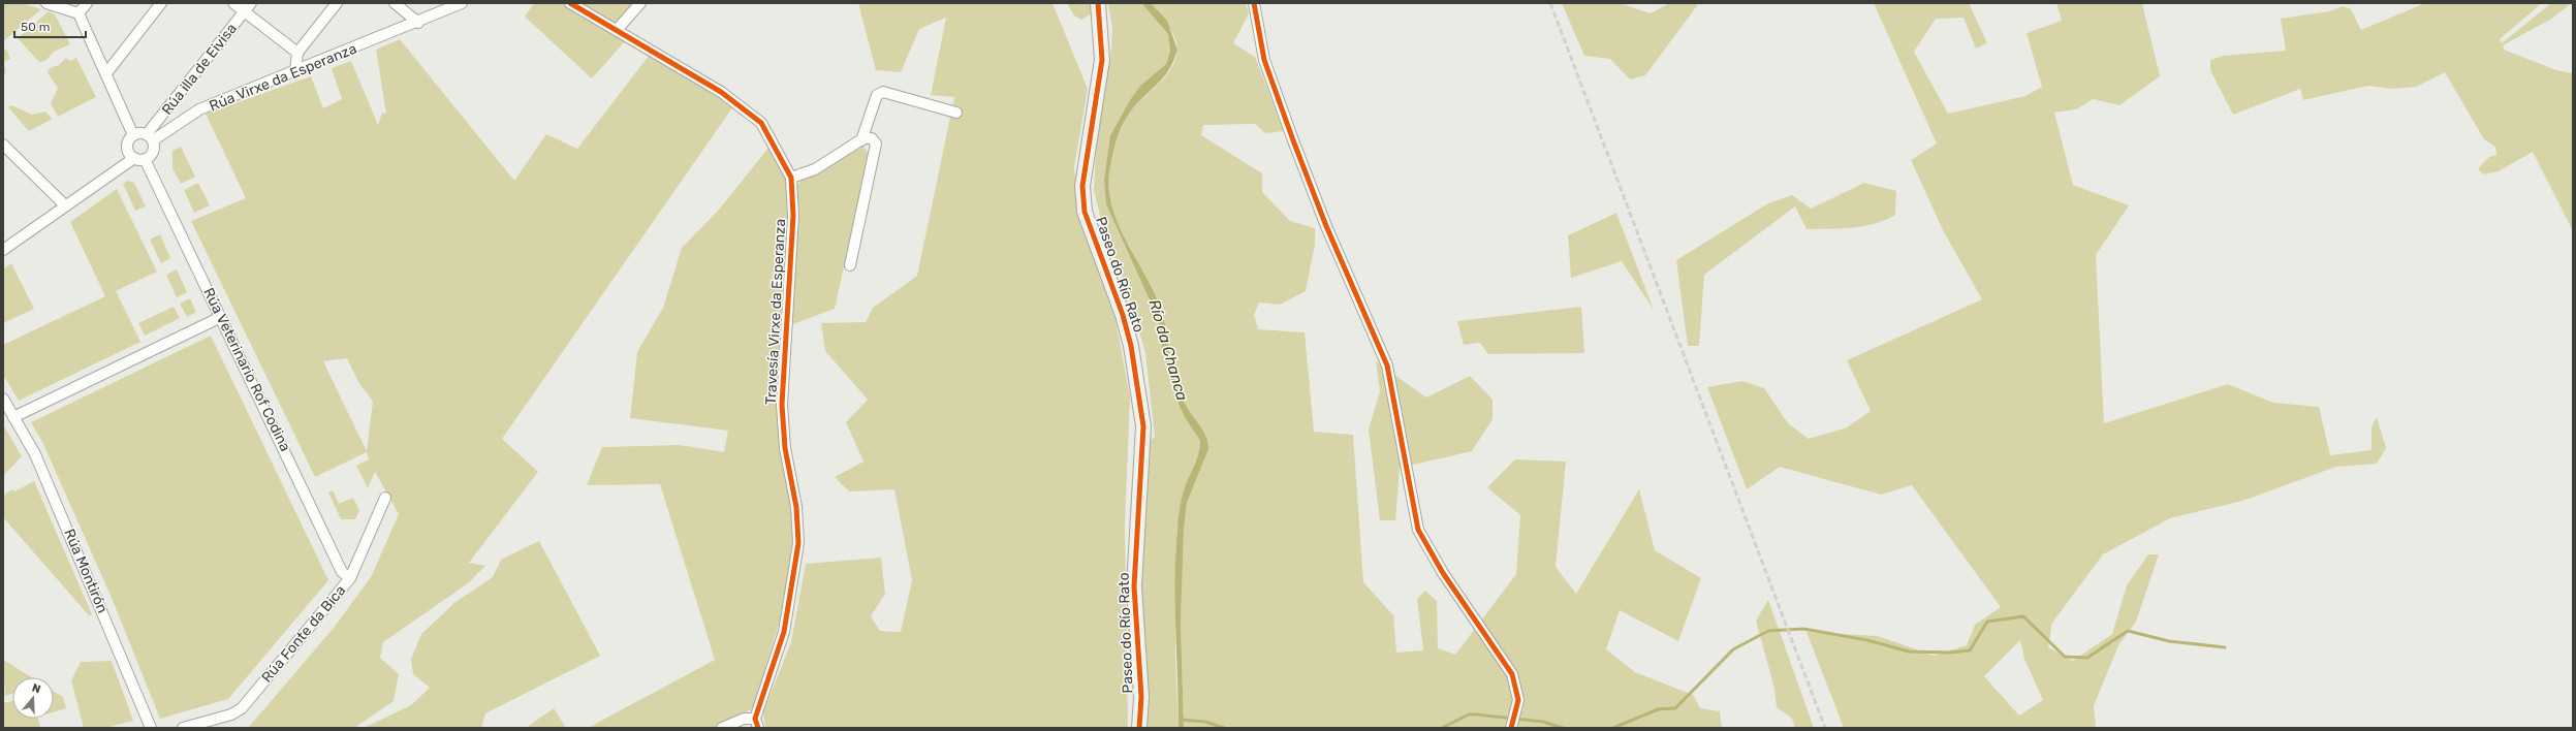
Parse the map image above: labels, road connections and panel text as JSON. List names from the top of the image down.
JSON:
{
  "streets": {
    "street": [
      "Rúa illa de Eivisa",
      "Rúa Virxe da Esperanza",
      "Paseo do Río Rato",
      "Travesía Virxe da Esperanza",
      "Rúa Veterinario Rof Codina",
      "Rúa Montirón",
      "Rúa Fonte da Bica"
    ]
  },
  "crossings": [
    ["Rúa illa de Eivisa", "Rúa Virxe da Esperanza"],
    ["Rúa illa de Eivisa", "Rúa Veterinario Rof Codina"],
    ["Rúa Virxe da Esperanza", "Rúa Veterinario Rof Codina"],
    ["Rúa Veterinario Rof Codina", "Rúa Fonte da Bica"]
  ],
  "water": ["Río da Chanca"],
  "scale_bar": "50 m",
  "north": "top"
}
